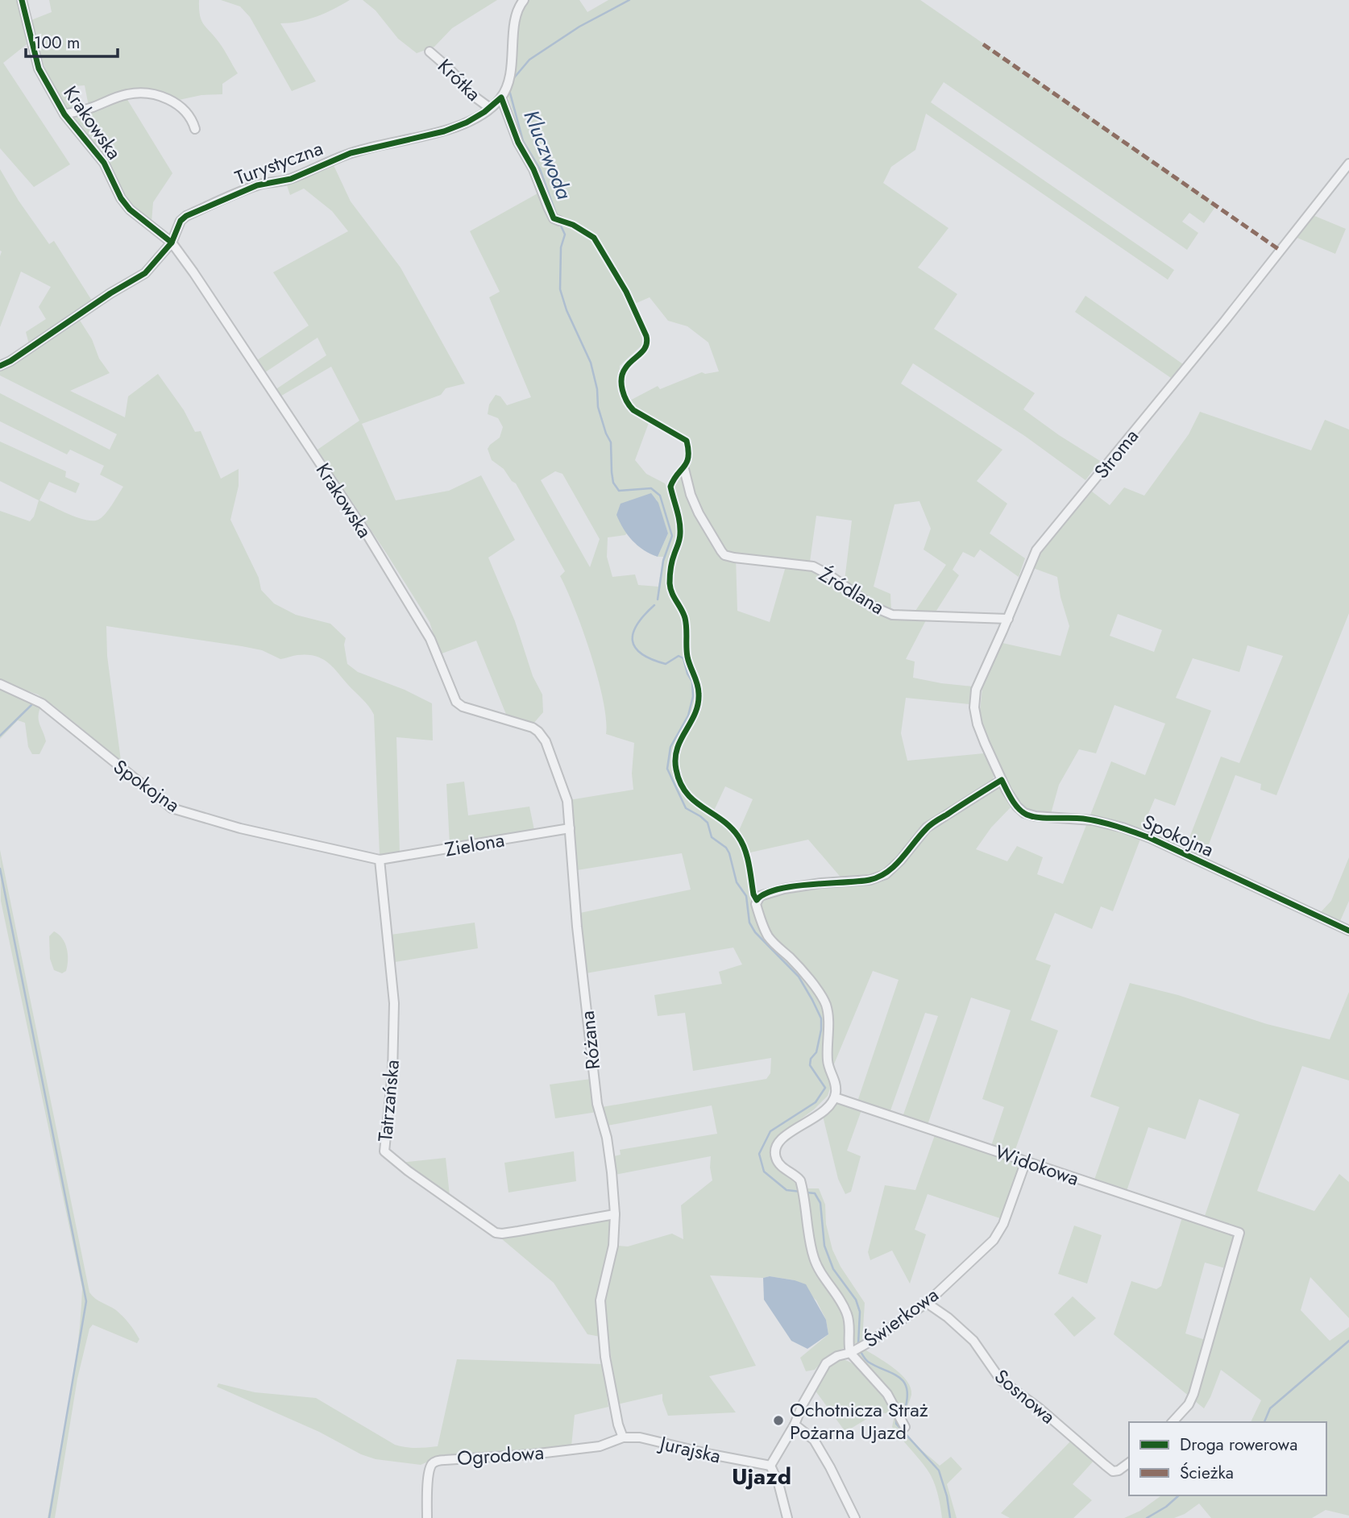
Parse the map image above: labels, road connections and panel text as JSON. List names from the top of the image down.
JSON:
{
  "streets": {
    "street": [
      "Krótka",
      "Krakowska",
      "Turystyczna",
      "Stroma",
      "Źródlana",
      "Spokojna",
      "Zielona",
      "Różana",
      "Tatrzańska",
      "Widokowa",
      "Świerkowa",
      "Sosnowa",
      "Jurajska",
      "Ogrodowa"
    ]
  },
  "crossings": [
    ["Krótka", "Turystyczna"],
    ["Krakowska", "Turystyczna"],
    ["Krakowska", "Różana"],
    ["Stroma", "Źródlana"],
    ["Stroma", "Spokojna"],
    ["Spokojna", "Zielona"],
    ["Spokojna", "Tatrzańska"],
    ["Zielona", "Różana"],
    ["Zielona", "Tatrzańska"],
    ["Różana", "Tatrzańska"],
    ["Różana", "Jurajska"],
    ["Różana", "Ogrodowa"],
    ["Widokowa", "Świerkowa"],
    ["Świerkowa", "Sosnowa"],
    ["Świerkowa", "Jurajska"],
    ["Jurajska", "Ogrodowa"]
  ],
  "districts": ["Ujazd"],
  "water": ["Kluczwoda"],
  "places": ["Ochotnicza Straż Pożarna Ujazd"],
  "legend": ["Droga rowerowa", "Ścieżka"],
  "scale_bar": "100 m"
}
